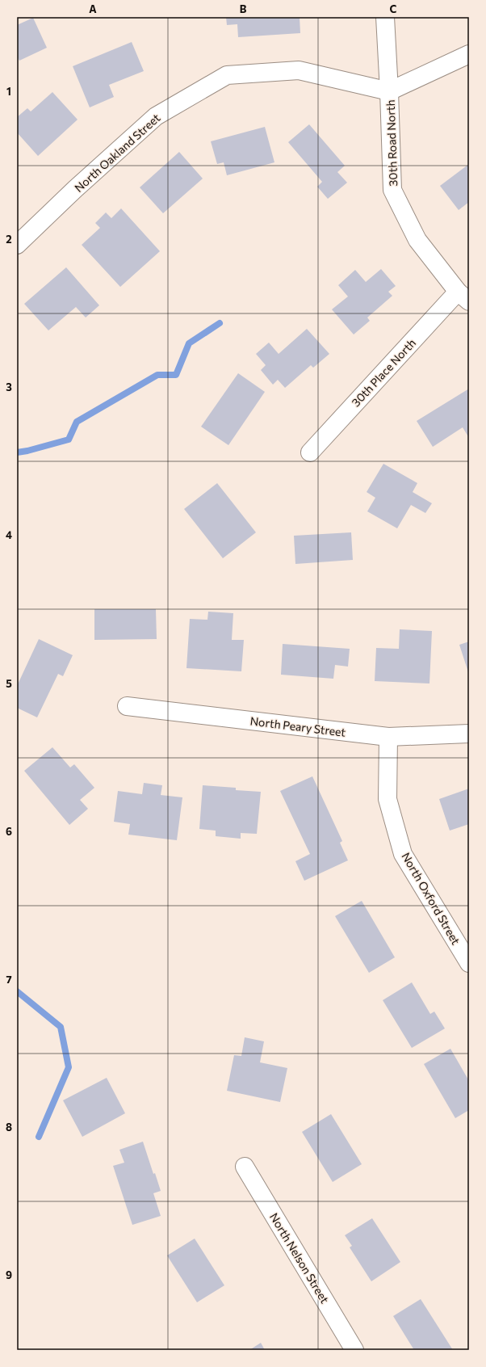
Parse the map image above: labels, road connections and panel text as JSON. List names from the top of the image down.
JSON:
{
  "streets": {
    "street": [
      "30th Road North",
      "North Oakland Street",
      "30th Place North",
      "North Peary Street",
      "North Oxford Street",
      "North Nelson Street"
    ]
  },
  "crossings": [
    ["30th Road North", "North Oakland Street"],
    ["30th Road North", "30th Place North"],
    ["North Peary Street", "North Oxford Street"]
  ],
  "grid": {
    "columns": ["A", "B", "C"],
    "rows": [
      "1",
      "2",
      "3",
      "4",
      "5",
      "6",
      "7",
      "8",
      "9"
    ]
  }
}
